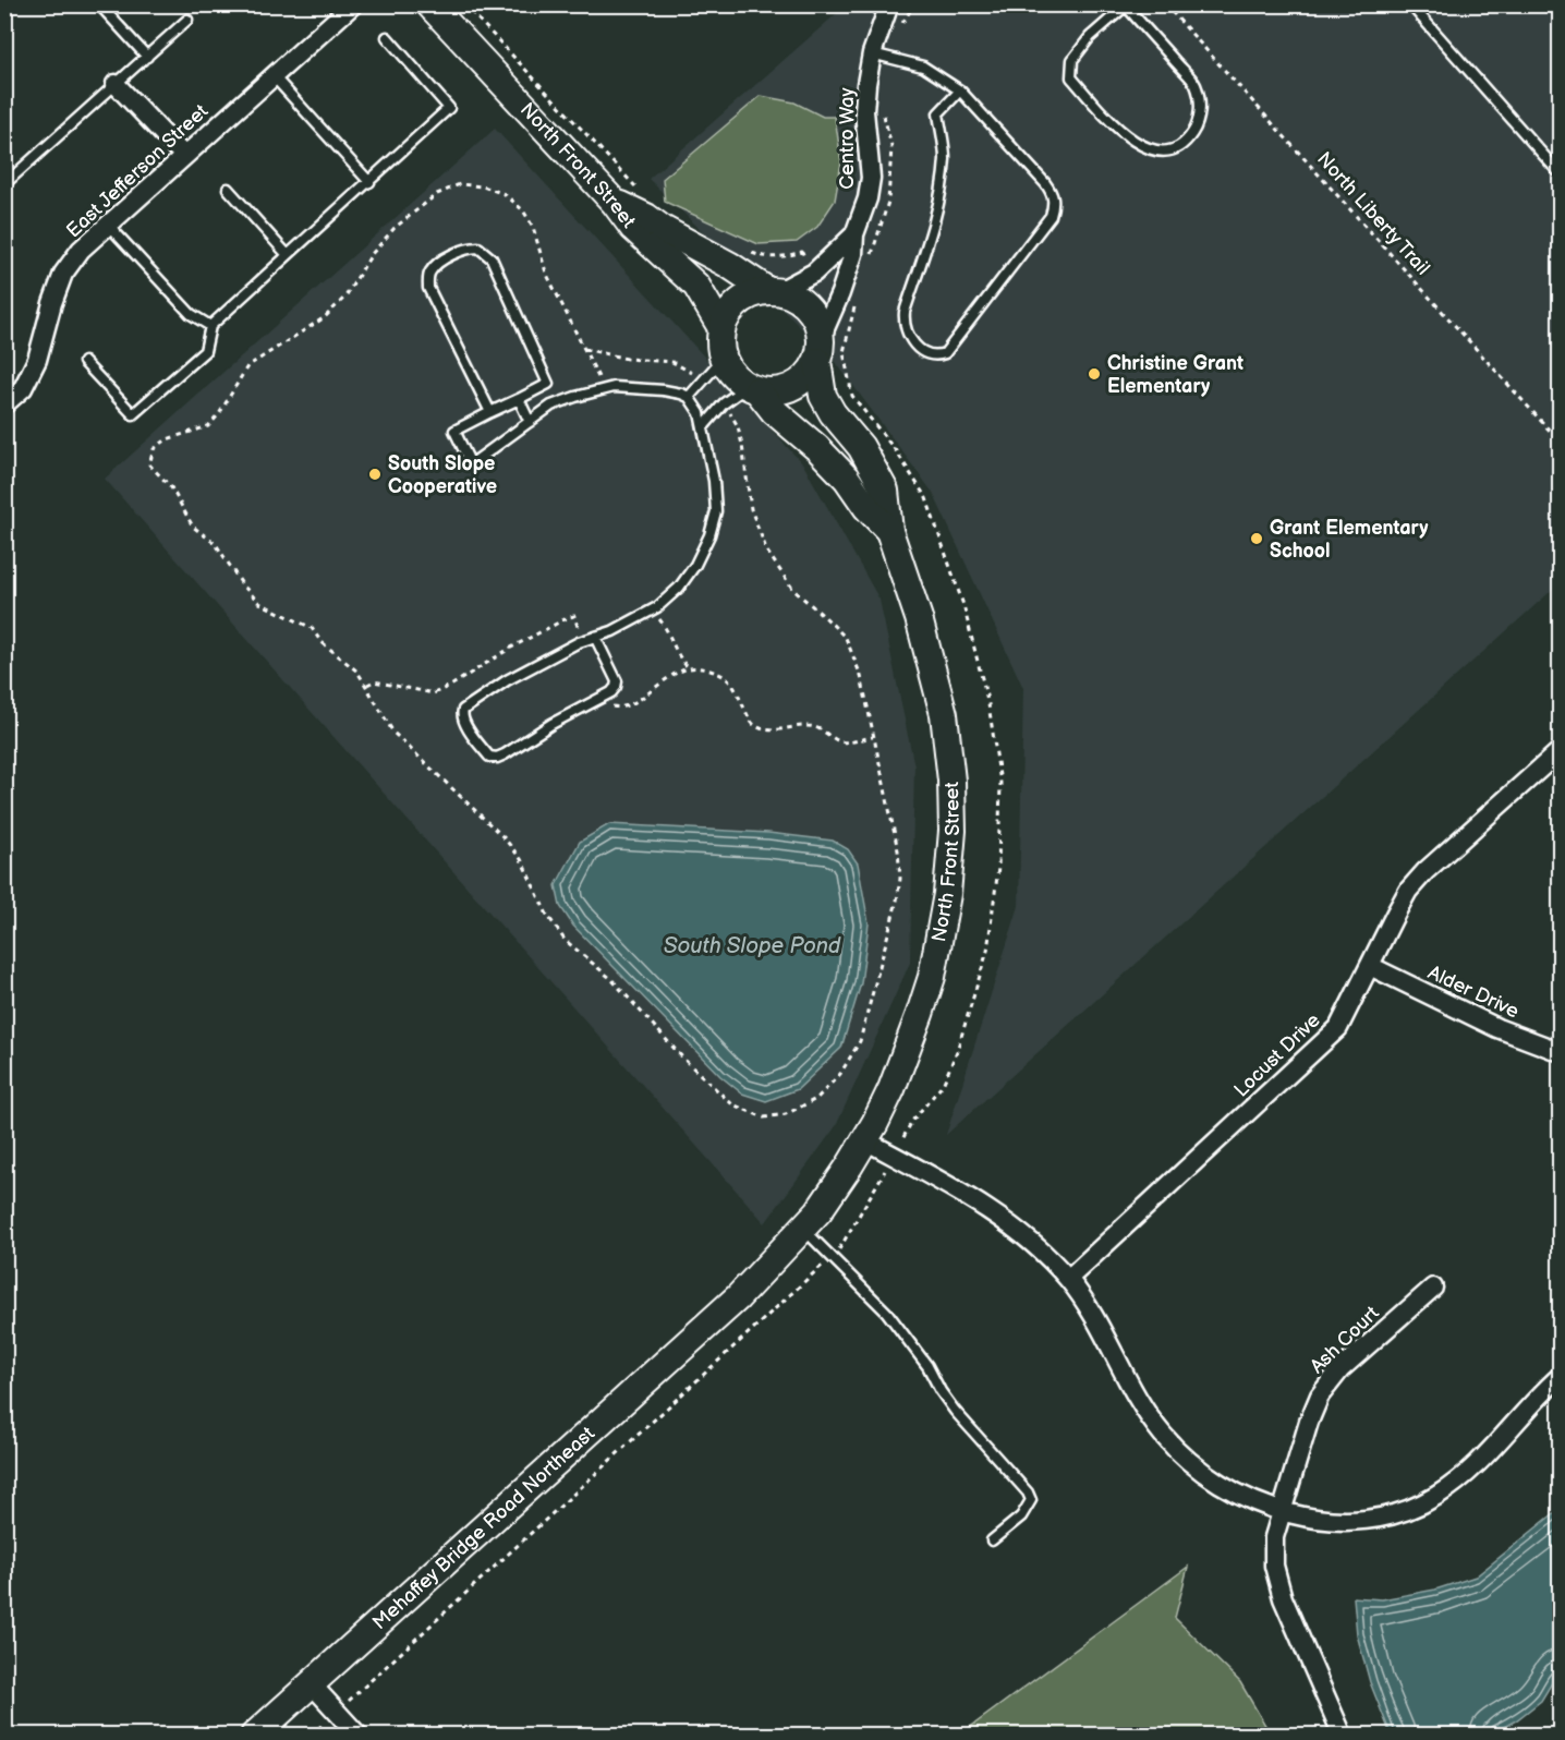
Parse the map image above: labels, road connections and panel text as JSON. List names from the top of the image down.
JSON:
{
  "streets": {
    "main road": ["North Front Street", "Mehaffey Bridge Road Northeast"],
    "street": [
      "Centro Way",
      "East Jefferson Street",
      "Alder Drive",
      "Locust Drive",
      "Ash Court"
    ],
    "path": ["North Liberty Trail"]
  },
  "crossings": [
    ["Centro Way", "North Front Street"],
    ["North Front Street", "Mehaffey Bridge Road Northeast"],
    ["Alder Drive", "Locust Drive"]
  ],
  "water": ["South Slope Pond"],
  "places": ["Christine Grant Elementary", "South Slope Cooperative", "Grant Elementary School"]
}
